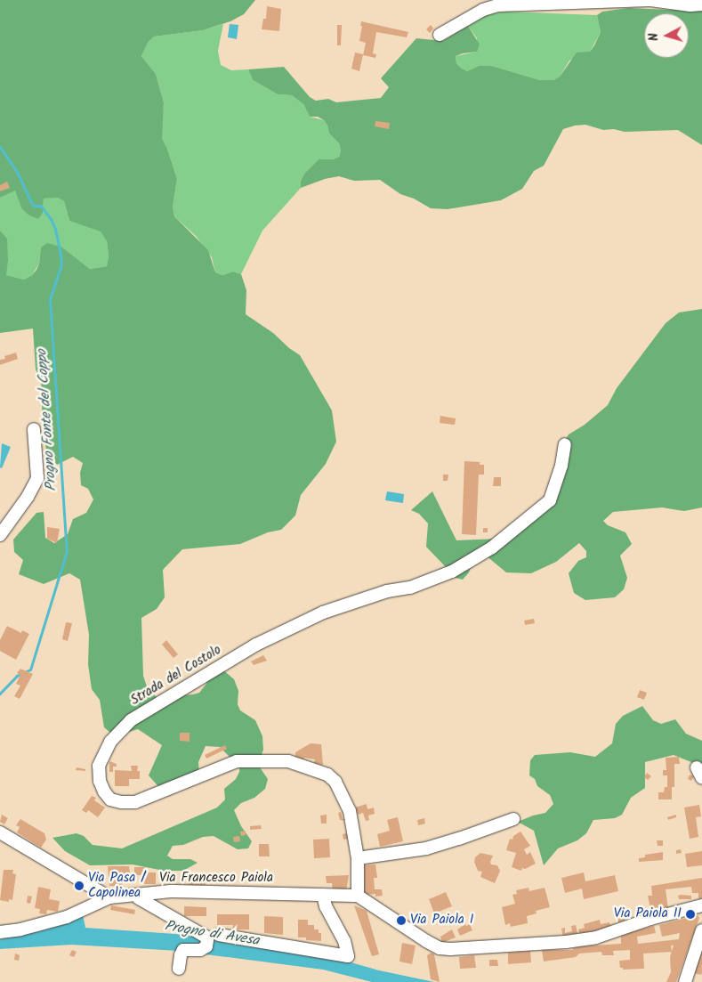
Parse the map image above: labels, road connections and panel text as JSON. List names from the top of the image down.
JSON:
{
  "streets": {
    "street": ["Strada del Costolo", "Via Francesco Paiola"]
  },
  "crossings": [
    ["Strada del Costolo", "Via Francesco Paiola"]
  ],
  "water": ["Progno Fonte del Coppo", "Progno di Avesa"],
  "places": ["Via Pasa / Capolinea", "Via Paiola II", "Via Paiola I"],
  "north": "left"
}
